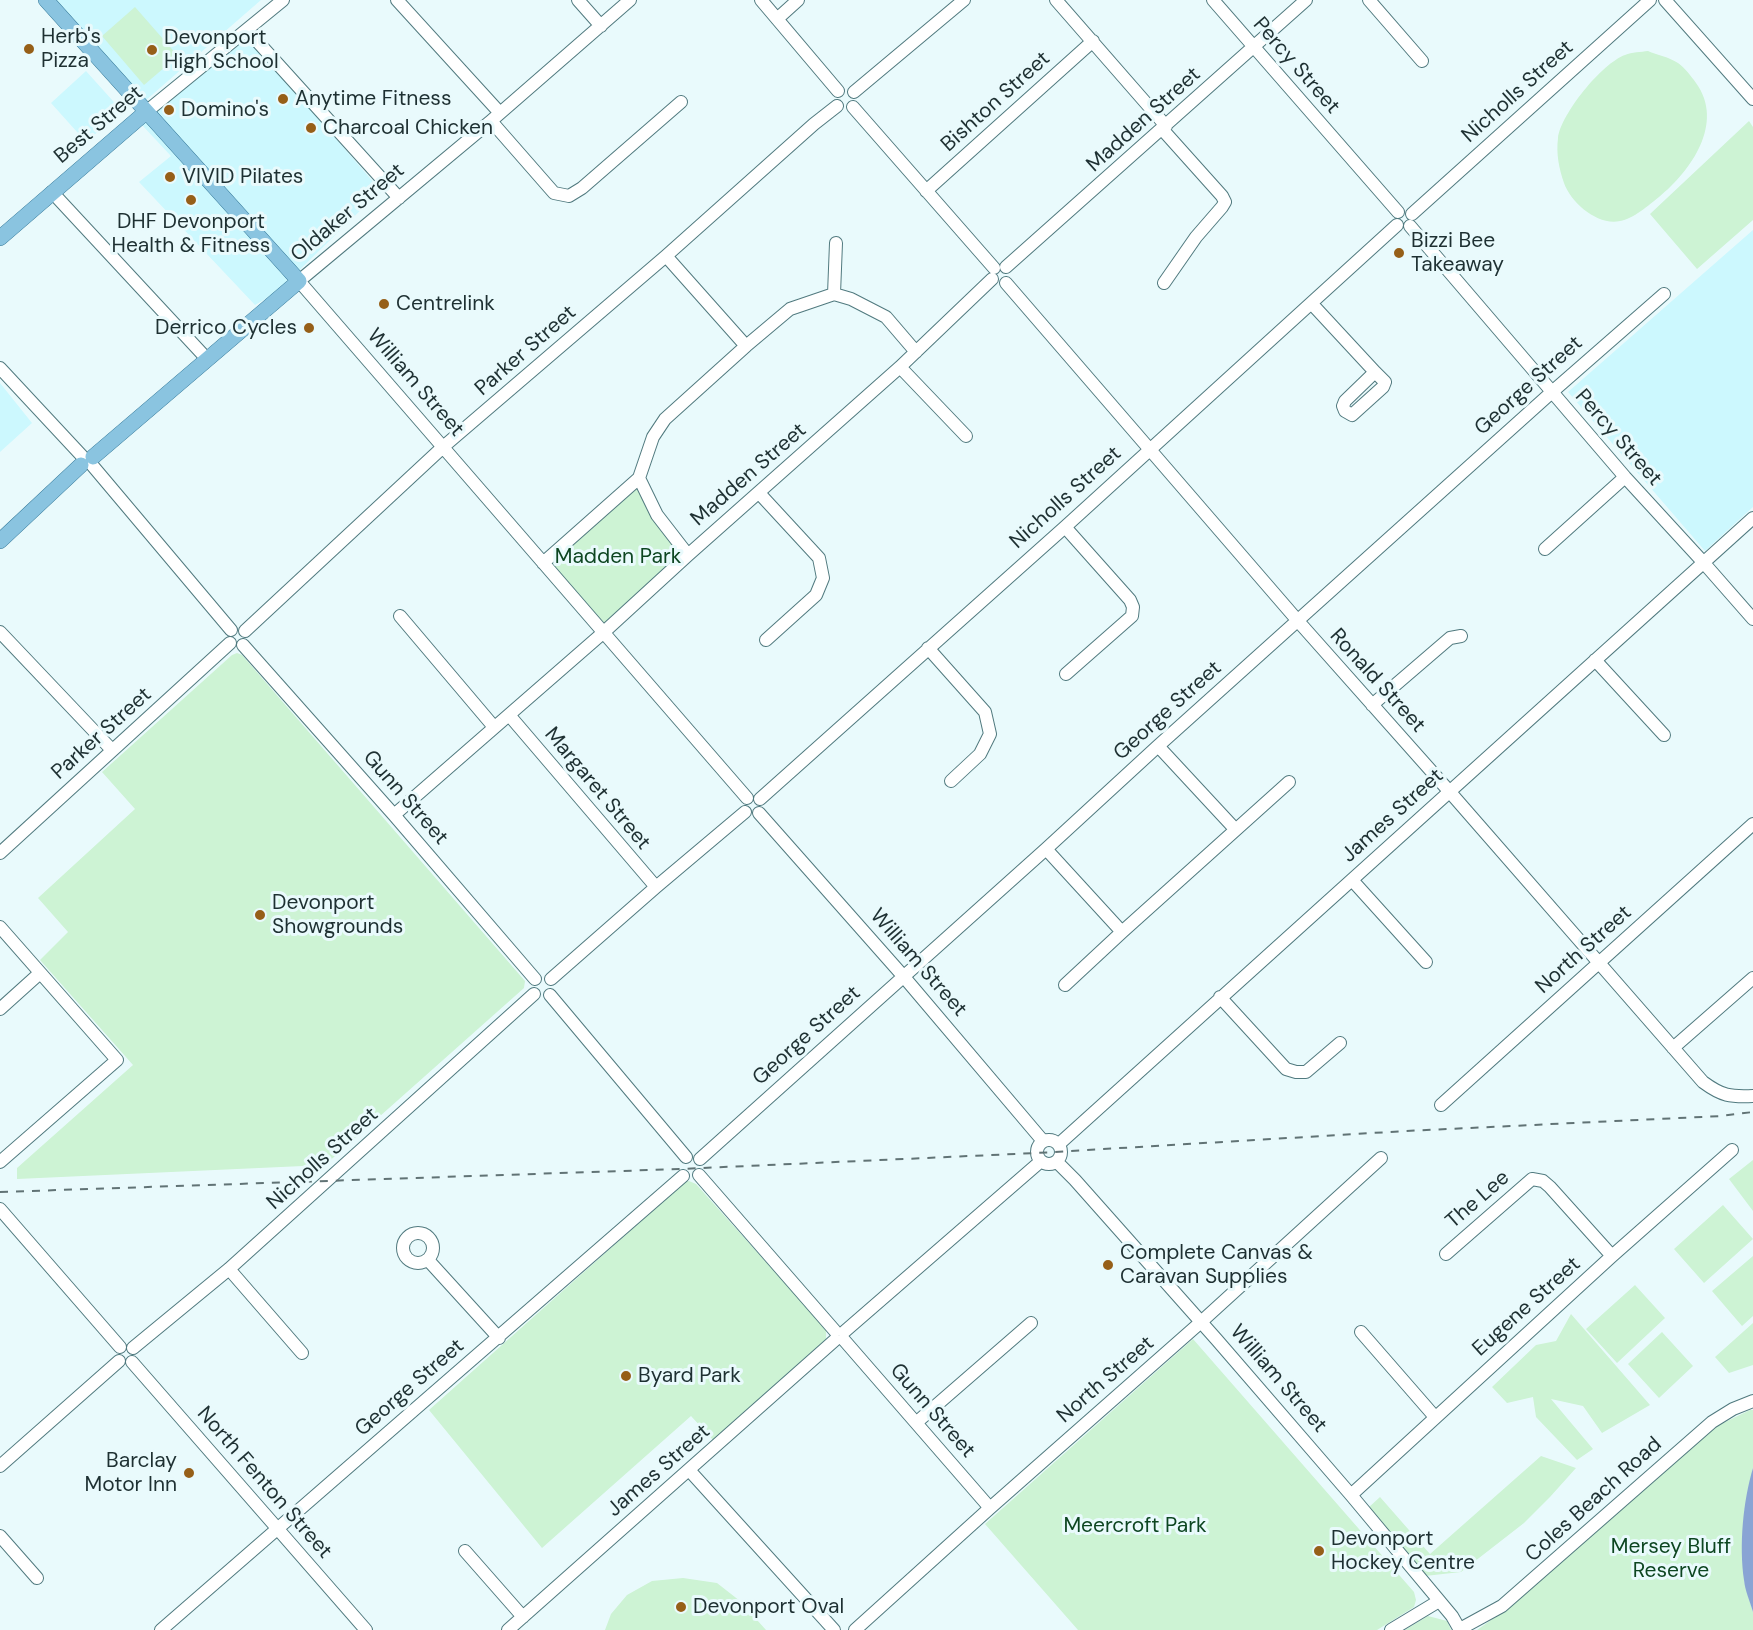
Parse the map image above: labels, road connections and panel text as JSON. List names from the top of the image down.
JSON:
{
  "streets": {
    "main road": ["Best Street", "Oldaker Street", "William Street"],
    "street": [
      "Percy Street",
      "Nicholls Street",
      "Bishton Street",
      "Madden Street",
      "Parker Street",
      "George Street",
      "Ronald Street",
      "Margaret Street",
      "Gunn Street",
      "James Street",
      "North Street",
      "The Lee",
      "Eugene Street",
      "North Fenton Street",
      "Coles Beach Road"
    ]
  },
  "crossings": [
    ["Percy Street", "Nicholls Street"],
    ["Percy Street", "Madden Street"],
    ["Percy Street", "George Street"],
    ["Percy Street", "James Street"],
    ["Nicholls Street", "William Street"],
    ["Nicholls Street", "Ronald Street"],
    ["Nicholls Street", "Gunn Street"],
    ["Nicholls Street", "North Fenton Street"],
    ["Madden Street", "William Street"],
    ["Madden Street", "Ronald Street"],
    ["Madden Street", "Margaret Street"],
    ["Madden Street", "Gunn Street"],
    ["Best Street", "William Street"],
    ["Oldaker Street", "William Street"],
    ["Parker Street", "William Street"],
    ["Parker Street", "Gunn Street"],
    ["William Street", "George Street"],
    ["William Street", "James Street"],
    ["William Street", "North Street"],
    ["William Street", "Eugene Street"],
    ["William Street", "Coles Beach Road"],
    ["George Street", "Ronald Street"],
    ["George Street", "Gunn Street"],
    ["George Street", "North Fenton Street"],
    ["Ronald Street", "James Street"],
    ["Ronald Street", "North Street"],
    ["Gunn Street", "James Street"],
    ["Gunn Street", "North Street"],
    ["The Lee", "Eugene Street"]
  ],
  "parks": ["Madden Park", "Meercroft Park", "Mersey Bluff Reserve"],
  "places": [
    "Herb's Pizza",
    "Devonport High School",
    "Anytime Fitness",
    "Domino's",
    "Charcoal Chicken",
    "VIVID Pilates",
    "DHF Devonport Health & Fitness",
    "Bizzi Bee Takeaway",
    "Centrelink",
    "Derrico Cycles",
    "Devonport Showgrounds",
    "Complete Canvas & Caravan Supplies",
    "Byard Park",
    "Barclay Motor Inn",
    "Devonport Hockey Centre",
    "Devonport Oval"
  ]
}
